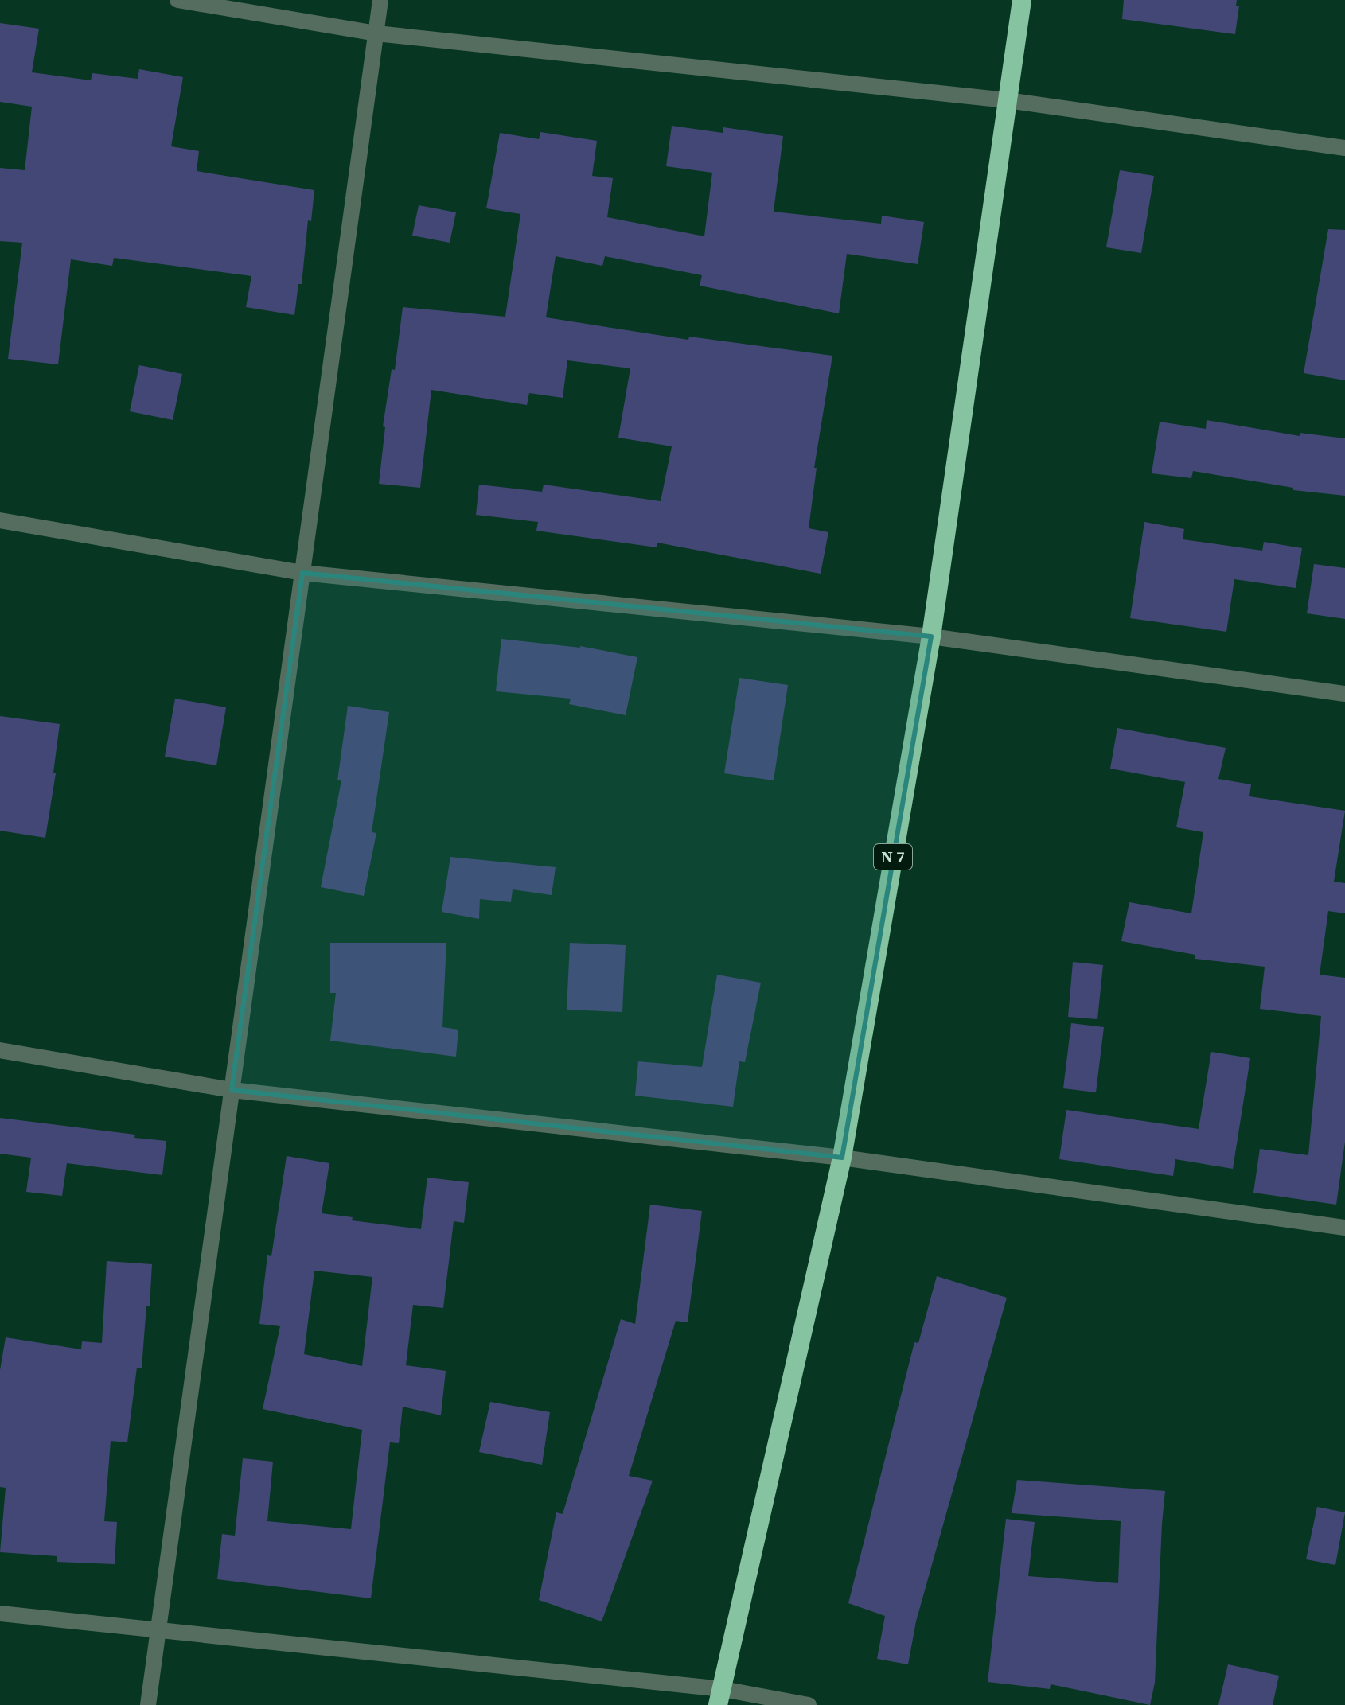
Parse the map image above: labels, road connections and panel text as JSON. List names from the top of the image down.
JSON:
{
  "streets": {
    "highway": ["N 7"]
  }
}
